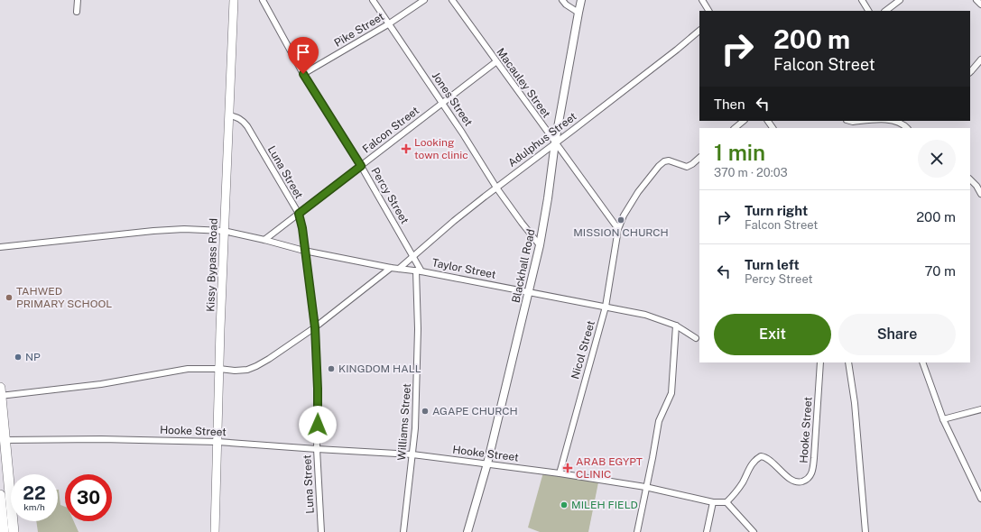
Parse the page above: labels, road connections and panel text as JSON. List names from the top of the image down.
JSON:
{
  "streets": {
    "main road": ["Kissy Bypass Road"],
    "street": [
      "Pike Street",
      "Macauley Street",
      "Jones Street",
      "Falcon Street",
      "Adulphus Street",
      "Luna Street",
      "Percy Street",
      "Blackhall Road",
      "Taylor Street",
      "Nicol Street",
      "Williams Street",
      "Hooke Street"
    ]
  },
  "crossings": [
    ["Pike Street", "Jones Street"],
    ["Pike Street", "Percy Street"],
    ["Macauley Street", "Falcon Street"],
    ["Macauley Street", "Adulphus Street"],
    ["Macauley Street", "Blackhall Road"],
    ["Macauley Street", "Nicol Street"],
    ["Jones Street", "Falcon Street"],
    ["Jones Street", "Adulphus Street"],
    ["Jones Street", "Blackhall Road"],
    ["Falcon Street", "Luna Street"],
    ["Falcon Street", "Percy Street"],
    ["Falcon Street", "Taylor Street"],
    ["Adulphus Street", "Percy Street"],
    ["Adulphus Street", "Blackhall Road"],
    ["Adulphus Street", "Taylor Street"],
    ["Luna Street", "Kissy Bypass Road"],
    ["Luna Street", "Taylor Street"],
    ["Luna Street", "Hooke Street"],
    ["Percy Street", "Taylor Street"],
    ["Percy Street", "Williams Street"],
    ["Kissy Bypass Road", "Taylor Street"],
    ["Kissy Bypass Road", "Hooke Street"],
    ["Blackhall Road", "Taylor Street"],
    ["Blackhall Road", "Hooke Street"],
    ["Taylor Street", "Nicol Street"],
    ["Taylor Street", "Williams Street"],
    ["Nicol Street", "Hooke Street"],
    ["Williams Street", "Hooke Street"]
  ],
  "places": {
    "health": ["Looking town clinic", "ARAB EGYPT CLINIC"],
    "other": [
      "MISSION CHURCH",
      "TAHWED PRIMARY SCHOOL",
      "NP",
      "KINGDOM HALL",
      "AGAPE CHURCH",
      "MILEH FIELD"
    ]
  },
  "page": {
    "turn": ["200 m", "Falcon Street"],
    "then": "Then",
    "heading": ["1 min", "370 m · 20:03"],
    "list": [
      {
        "name": "Turn right",
        "note": "Falcon Street",
        "value": "200 m"
      },
      {
        "name": "Turn left",
        "note": "Percy Street",
        "value": "70 m"
      }
    ],
    "buttons": ["Exit", "Share"],
    "speed": "22 km/h",
    "limit": "30"
  }
}
